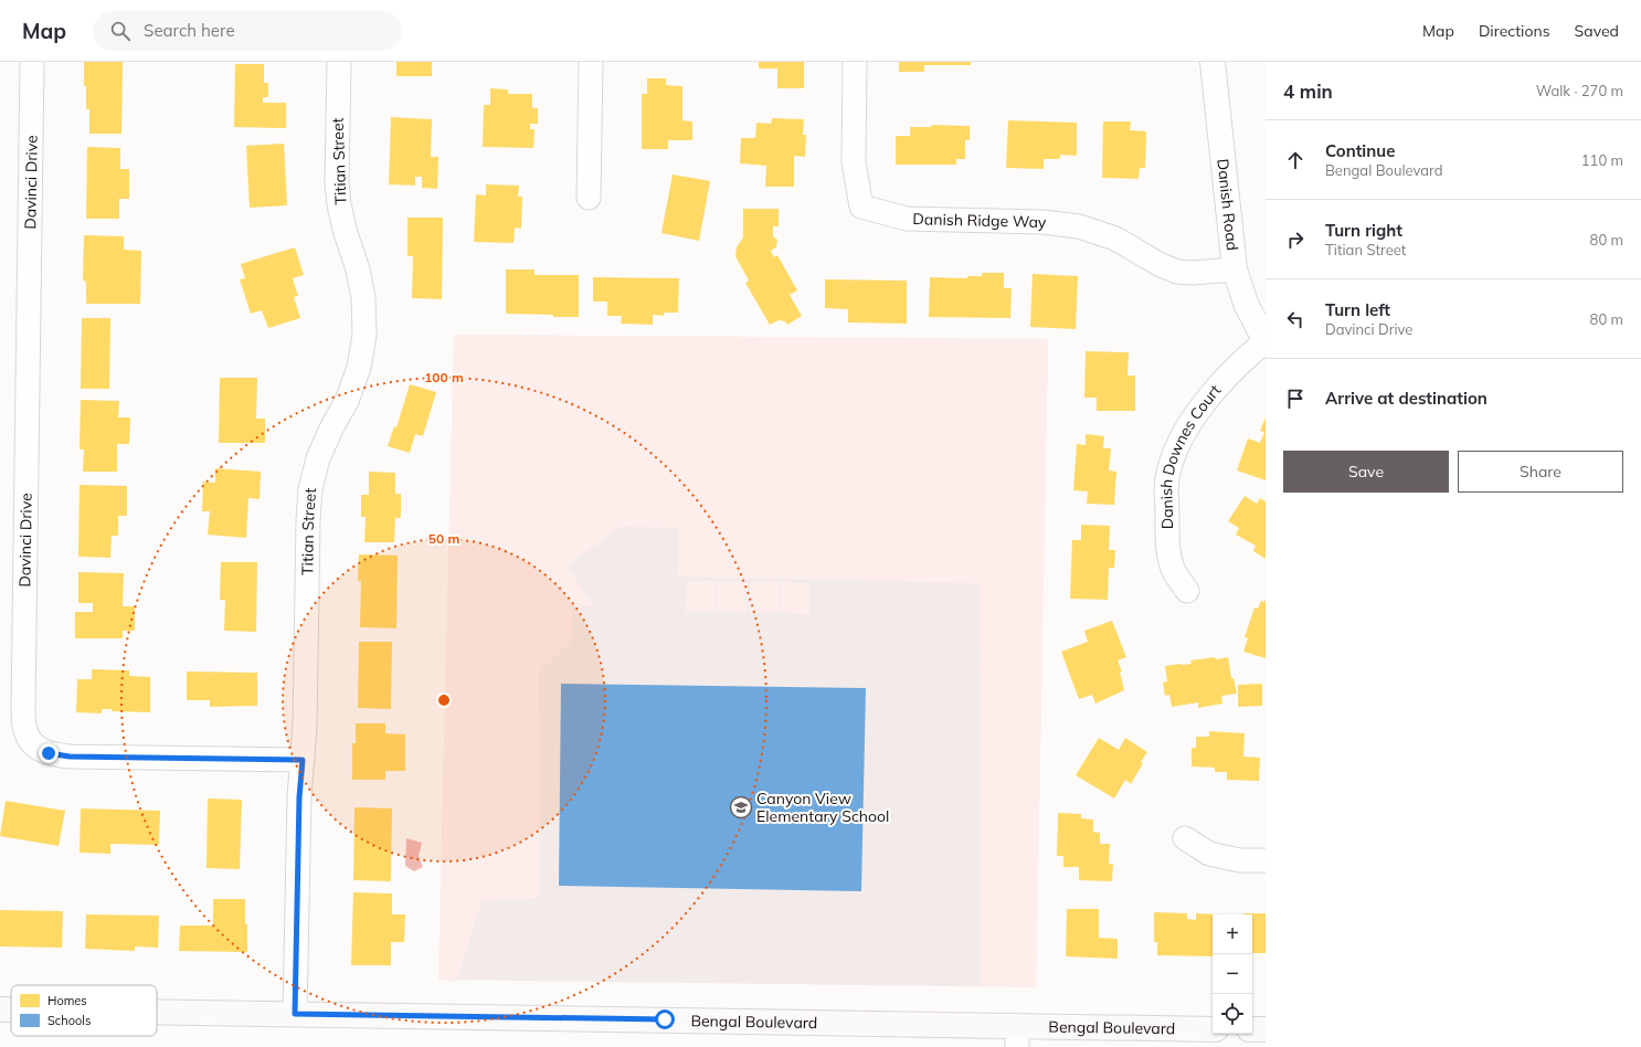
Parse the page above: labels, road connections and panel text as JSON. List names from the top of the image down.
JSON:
{
  "streets": {
    "main road": ["Bengal Boulevard"],
    "street": [
      "Titian Street",
      "Davinci Drive",
      "Danish Road",
      "Danish Ridge Way",
      "Danish Downes Court"
    ]
  },
  "crossings": [
    ["Titian Street", "Davinci Drive"],
    ["Titian Street", "Bengal Boulevard"],
    ["Danish Road", "Danish Ridge Way"],
    ["Danish Road", "Danish Downes Court"]
  ],
  "places": {
    "school or university": ["Canyon View Elementary School"]
  },
  "legend": ["Homes", "Schools"],
  "page": {
    "header": "Map",
    "search": "Search here",
    "nav": ["Map", "Directions", "Saved"],
    "heading": ["4 min", "Walk · 270 m"],
    "list": [
      ["Continue", "Bengal Boulevard", "110 m"],
      ["Turn right", "Titian Street", "80 m"],
      ["Turn left", "Davinci Drive", "80 m"],
      "Arrive at destination"
    ],
    "buttons": ["Save", "Share"],
    "map_buttons": ["+", "−"]
  },
  "rings": ["100 m", "50 m"]
}
